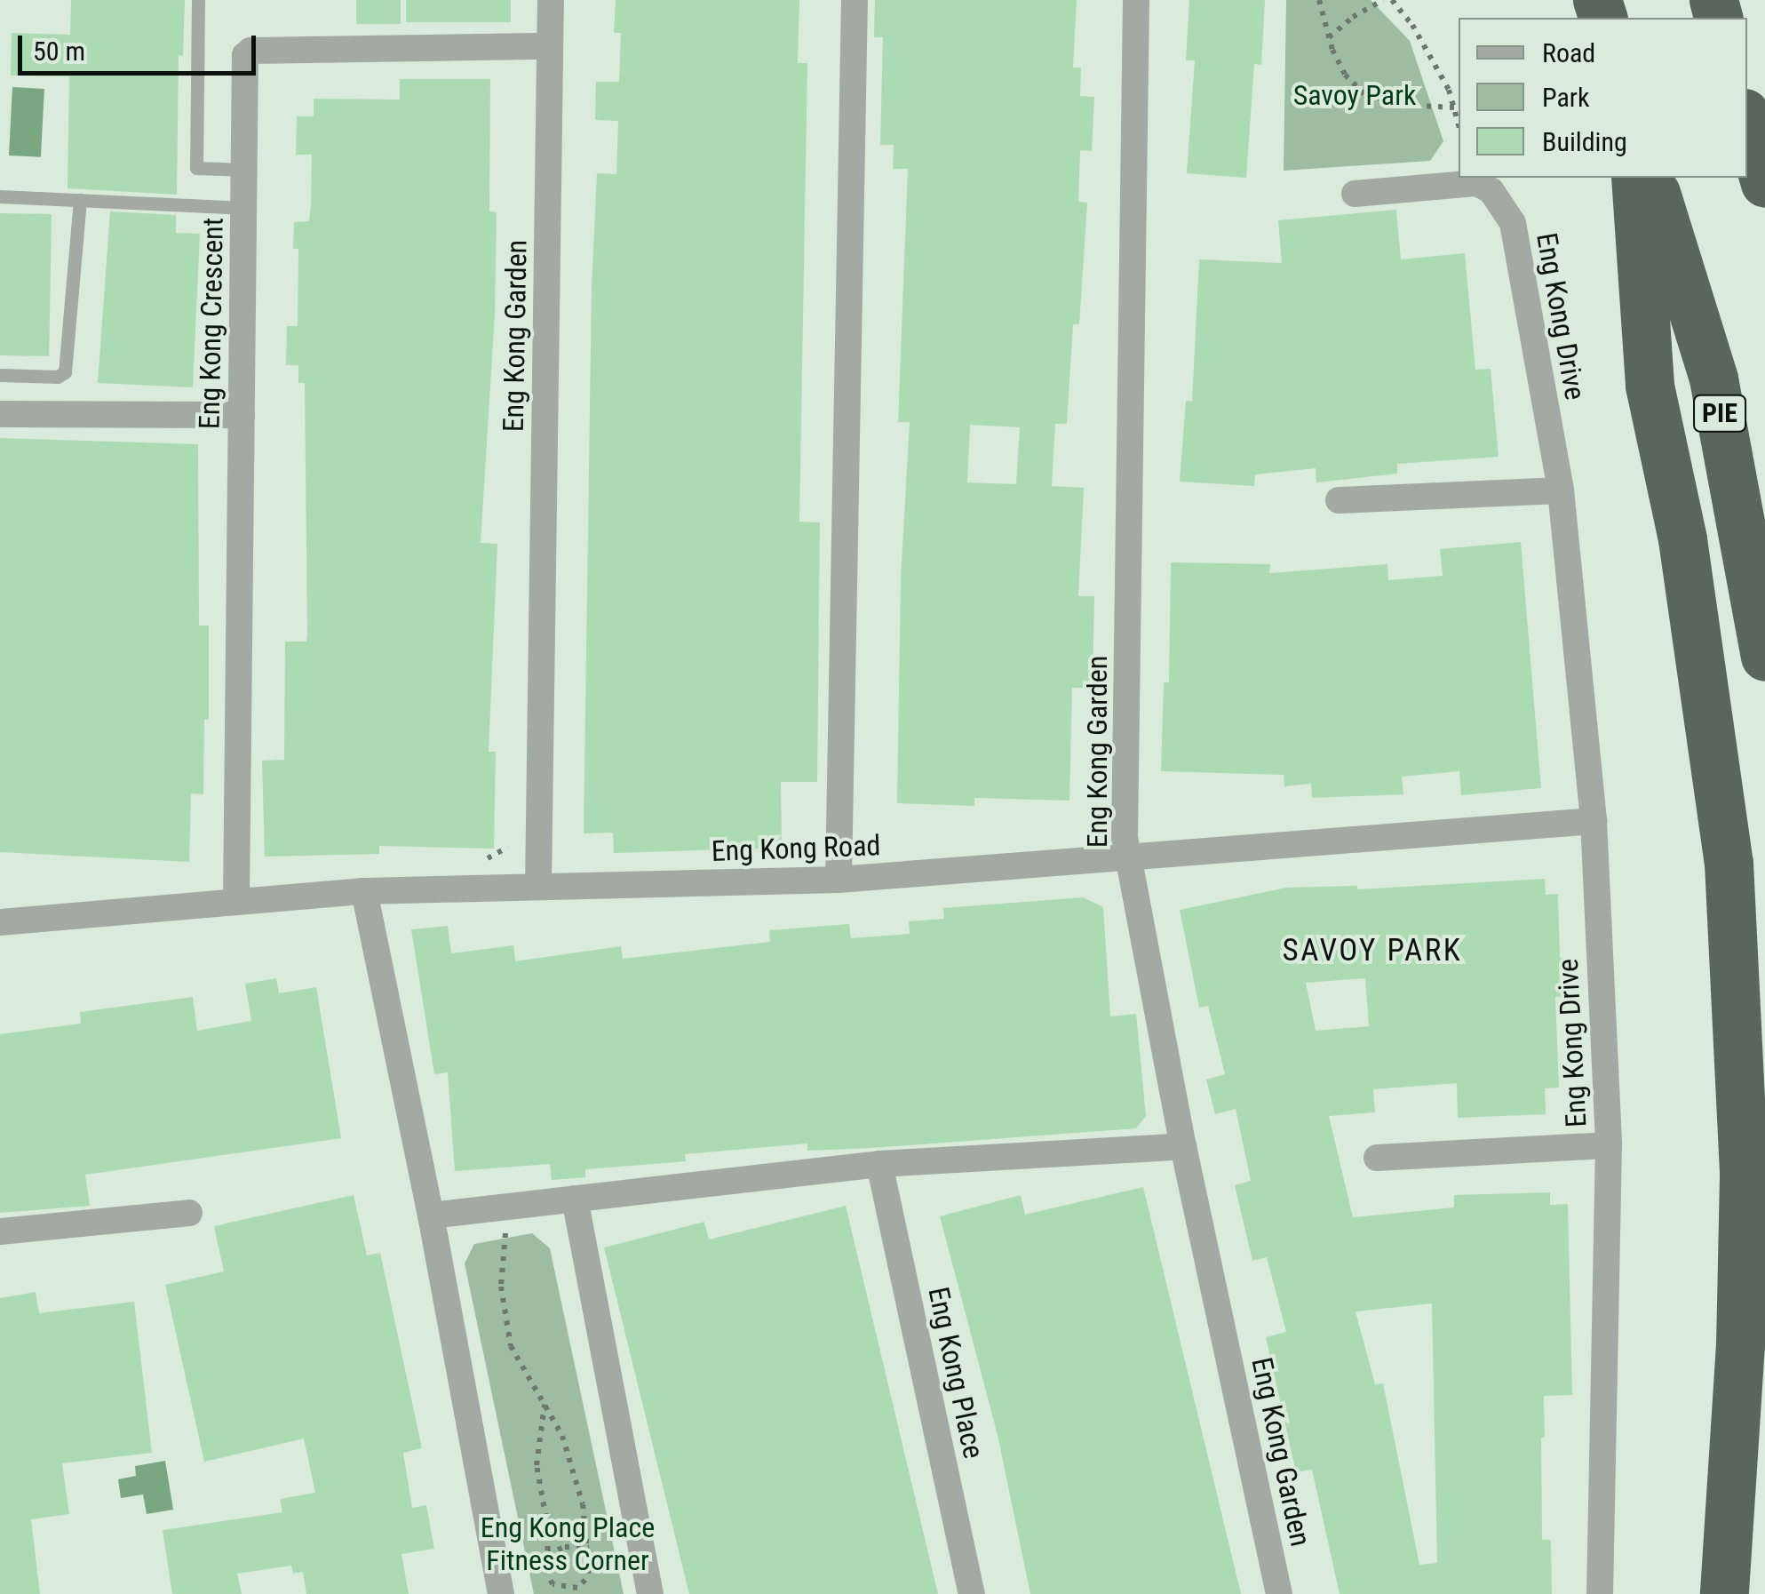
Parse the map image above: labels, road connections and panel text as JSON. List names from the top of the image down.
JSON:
{
  "streets": {
    "highway": ["PIE"],
    "street": [
      "Eng Kong Drive",
      "Eng Kong Crescent",
      "Eng Kong Garden",
      "Eng Kong Road",
      "Eng Kong Place"
    ]
  },
  "crossings": [
    ["Eng Kong Drive", "Eng Kong Road"],
    ["Eng Kong Crescent", "Eng Kong Garden"],
    ["Eng Kong Crescent", "Eng Kong Road"],
    ["Eng Kong Garden", "Eng Kong Road"]
  ],
  "districts": ["SAVOY PARK"],
  "parks": ["Savoy Park", "Eng Kong Place Fitness Corner"],
  "legend": ["Road", "Park", "Building"],
  "scale_bar": "50 m"
}
